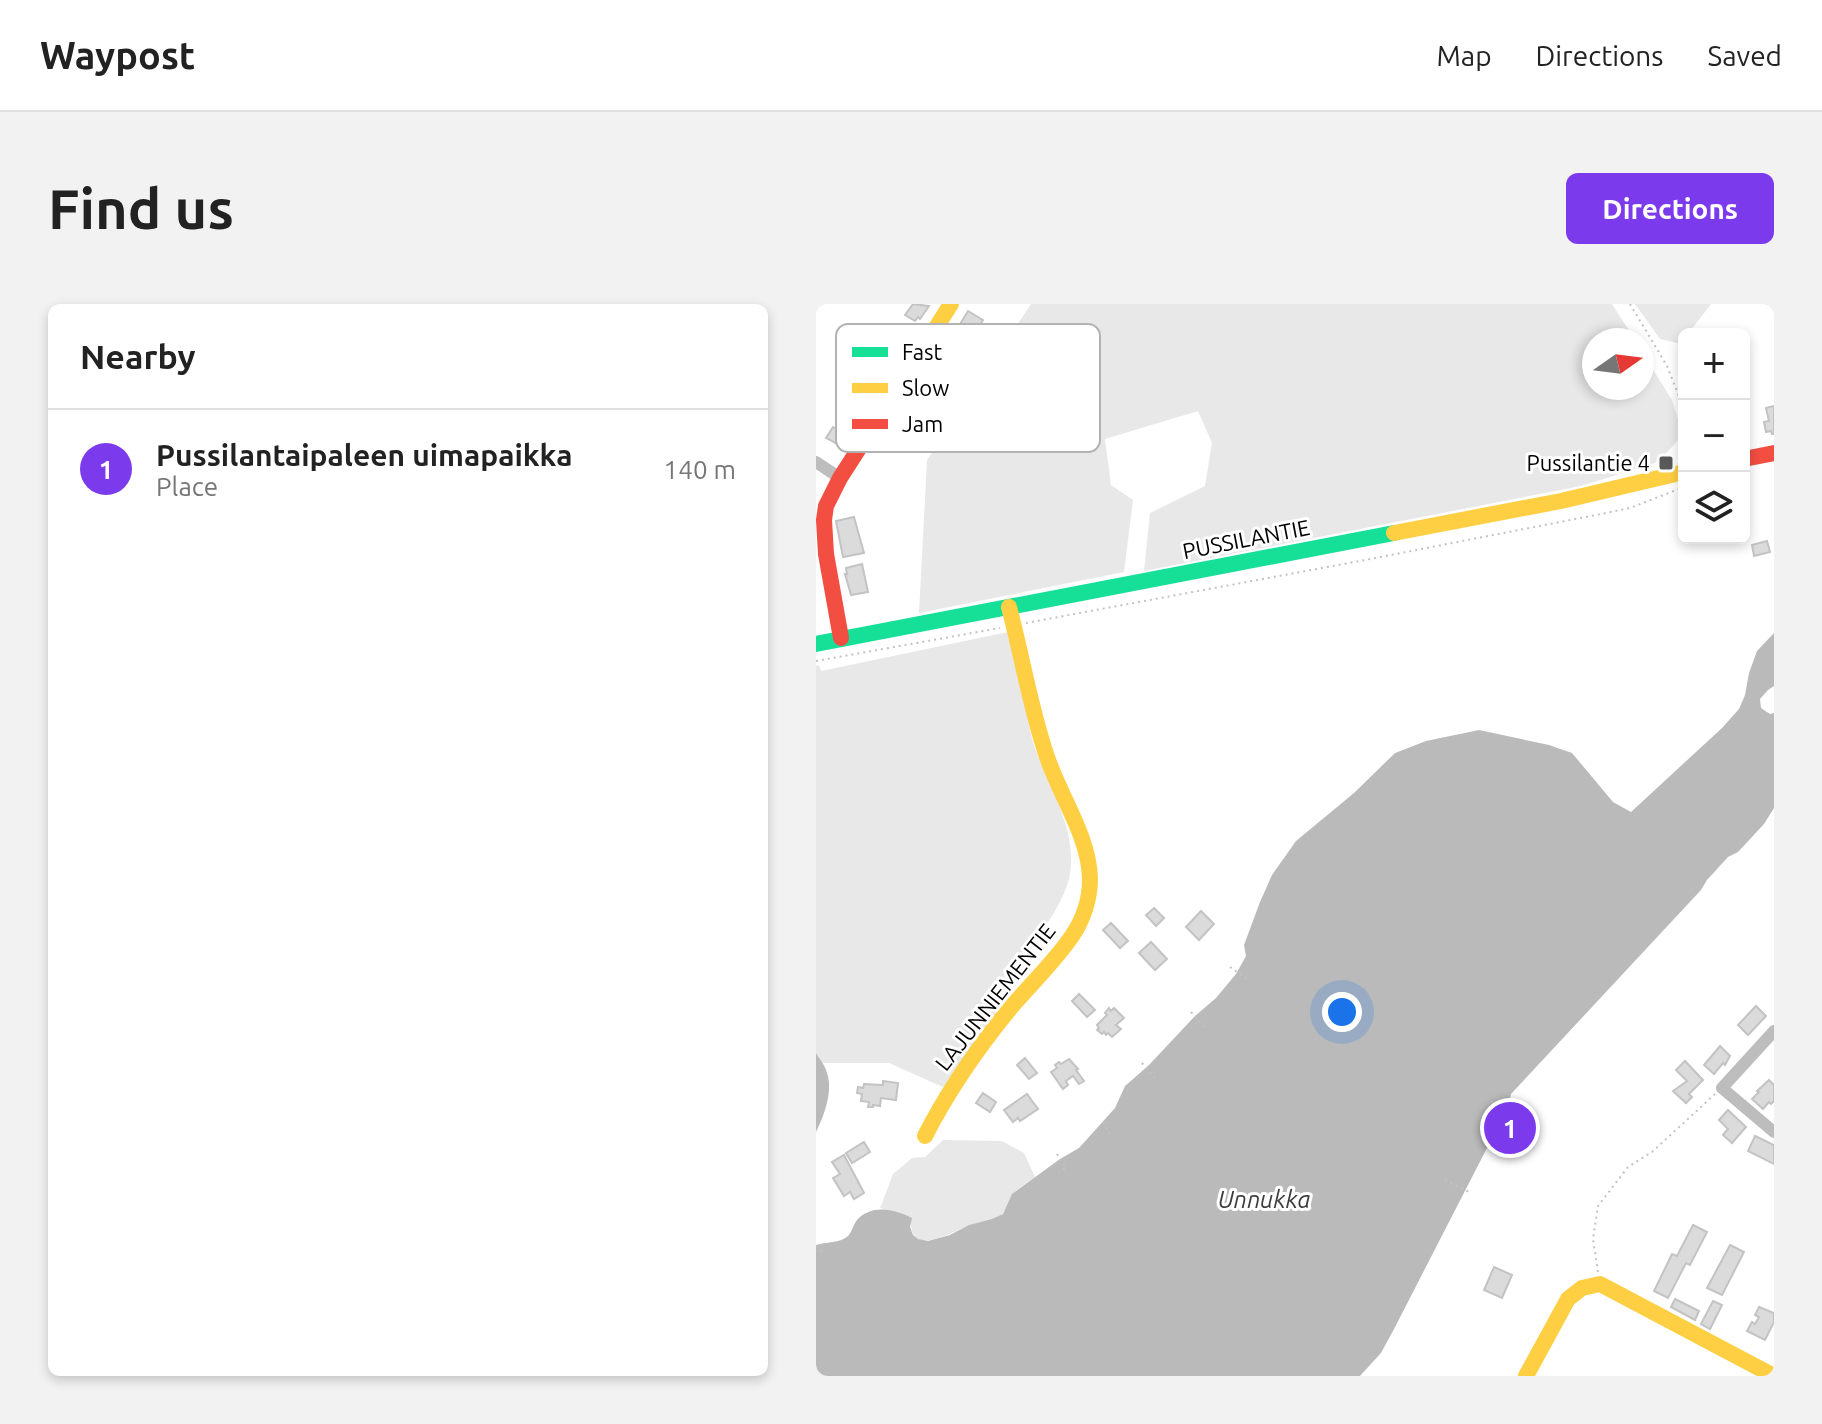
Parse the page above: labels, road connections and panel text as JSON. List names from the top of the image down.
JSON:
{
  "streets": {
    "street": ["PUSSILANTIE", "LAJUNNIEMENTIE"]
  },
  "crossings": [
    ["PUSSILANTIE", "LAJUNNIEMENTIE"]
  ],
  "water": ["Unnukka"],
  "places": {
    "transit": ["Pussilantie 4"]
  },
  "legend": ["Fast", "Slow", "Jam"],
  "north": "right",
  "page": {
    "header": "Waypost",
    "nav": ["Map", "Directions", "Saved"],
    "buttons": "Directions",
    "title": "Find us",
    "heading": "Nearby",
    "map_buttons": ["+", "−"],
    "list": [
      {
        "mark": "1",
        "name": "Pussilantaipaleen uimapaikka",
        "note": "Place",
        "value": "140 m"
      }
    ],
    "pins": "1"
  }
}
